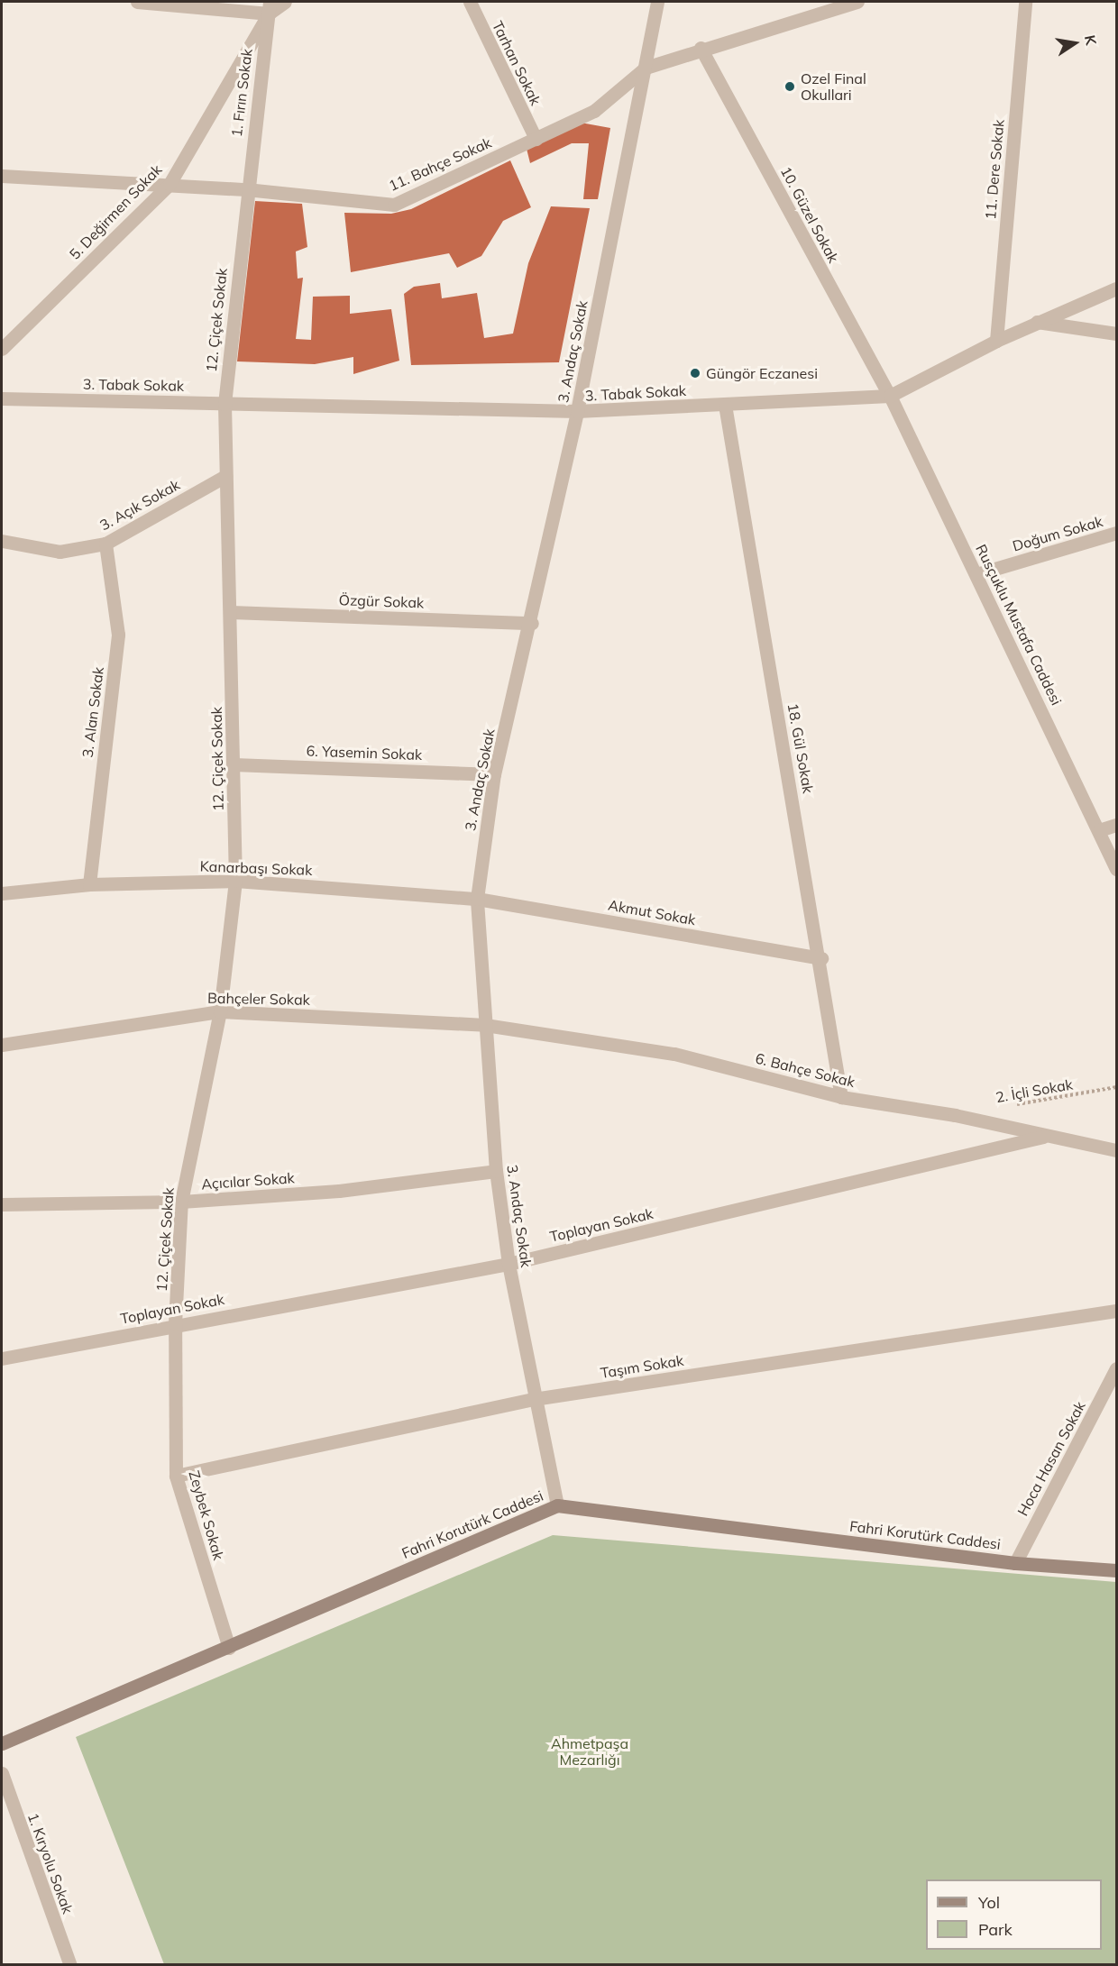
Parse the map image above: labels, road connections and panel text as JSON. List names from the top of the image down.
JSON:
{
  "streets": {
    "street": [
      "Tarhan Sokak",
      "1. Fırın Sokak",
      "11. Bahçe Sokak",
      "11. Dere Sokak",
      "5. Değirmen Sokak",
      "10. Güzel Sokak",
      "12. Çiçek Sokak",
      "3. Andaç Sokak",
      "3. Tabak Sokak",
      "3. Açık Sokak",
      "Doğum Sokak",
      "Özgür Sokak",
      "Rusçuklu Mustafa Caddesi",
      "3. Alan Sokak",
      "18. Gül Sokak",
      "6. Yasemin Sokak",
      "Kanarbaşı Sokak",
      "Akmut Sokak",
      "Bahçeler Sokak",
      "6. Bahçe Sokak",
      "Açıcılar Sokak",
      "Toplayan Sokak",
      "Taşım Sokak",
      "Hoca Hasan Sokak",
      "Zeybek Sokak",
      "Fahri Korutürk Caddesi",
      "1. Kıryolu Sokak"
    ],
    "path": ["2. İçli Sokak"]
  },
  "crossings": [
    ["Tarhan Sokak", "11. Bahçe Sokak"],
    ["1. Fırın Sokak", "11. Bahçe Sokak"],
    ["1. Fırın Sokak", "5. Değirmen Sokak"],
    ["1. Fırın Sokak", "12. Çiçek Sokak"],
    ["11. Bahçe Sokak", "5. Değirmen Sokak"],
    ["11. Bahçe Sokak", "10. Güzel Sokak"],
    ["11. Bahçe Sokak", "12. Çiçek Sokak"],
    ["11. Bahçe Sokak", "3. Andaç Sokak"],
    ["11. Dere Sokak", "3. Tabak Sokak"],
    ["10. Güzel Sokak", "3. Tabak Sokak"],
    ["10. Güzel Sokak", "Rusçuklu Mustafa Caddesi"],
    ["12. Çiçek Sokak", "3. Tabak Sokak"],
    ["12. Çiçek Sokak", "3. Açık Sokak"],
    ["12. Çiçek Sokak", "Özgür Sokak"],
    ["12. Çiçek Sokak", "6. Yasemin Sokak"],
    ["12. Çiçek Sokak", "Kanarbaşı Sokak"],
    ["12. Çiçek Sokak", "Bahçeler Sokak"],
    ["12. Çiçek Sokak", "Açıcılar Sokak"],
    ["12. Çiçek Sokak", "Toplayan Sokak"],
    ["12. Çiçek Sokak", "Zeybek Sokak"],
    ["3. Andaç Sokak", "3. Tabak Sokak"],
    ["3. Andaç Sokak", "Özgür Sokak"],
    ["3. Andaç Sokak", "6. Yasemin Sokak"],
    ["3. Andaç Sokak", "Kanarbaşı Sokak"],
    ["3. Andaç Sokak", "Akmut Sokak"],
    ["3. Andaç Sokak", "Bahçeler Sokak"],
    ["3. Andaç Sokak", "6. Bahçe Sokak"],
    ["3. Andaç Sokak", "Açıcılar Sokak"],
    ["3. Andaç Sokak", "Toplayan Sokak"],
    ["3. Andaç Sokak", "Taşım Sokak"],
    ["3. Andaç Sokak", "Fahri Korutürk Caddesi"],
    ["3. Tabak Sokak", "Rusçuklu Mustafa Caddesi"],
    ["3. Tabak Sokak", "18. Gül Sokak"],
    ["3. Açık Sokak", "3. Alan Sokak"],
    ["Doğum Sokak", "Rusçuklu Mustafa Caddesi"],
    ["3. Alan Sokak", "Kanarbaşı Sokak"],
    ["18. Gül Sokak", "Akmut Sokak"],
    ["18. Gül Sokak", "6. Bahçe Sokak"],
    ["Kanarbaşı Sokak", "Akmut Sokak"],
    ["Bahçeler Sokak", "6. Bahçe Sokak"],
    ["6. Bahçe Sokak", "Toplayan Sokak"],
    ["Toplayan Sokak", "Zeybek Sokak"],
    ["Taşım Sokak", "Zeybek Sokak"],
    ["Hoca Hasan Sokak", "Fahri Korutürk Caddesi"],
    ["Zeybek Sokak", "Fahri Korutürk Caddesi"]
  ],
  "parks": ["Ahmetpaşa Mezarlığı"],
  "places": ["Ozel Final Okullari", "Güngör Eczanesi"],
  "legend": ["Yol", "Park"],
  "north": "right"
}
